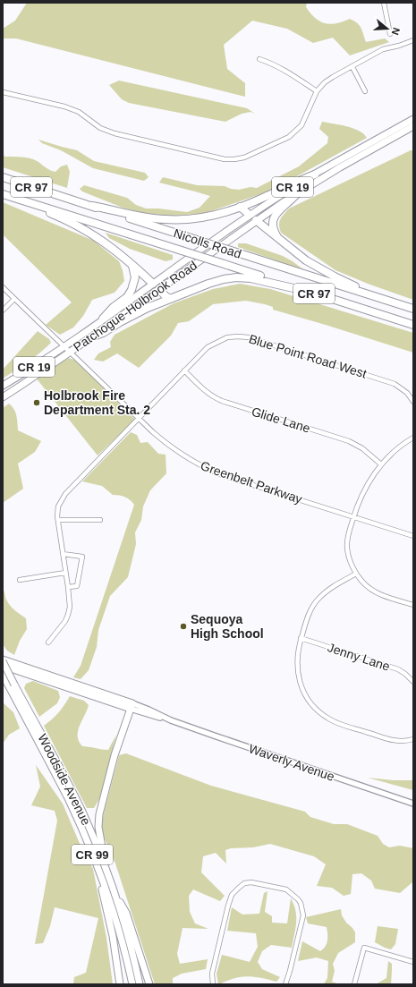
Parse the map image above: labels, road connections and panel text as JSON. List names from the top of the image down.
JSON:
{
  "streets": {
    "highway": ["CR 97", "Nicolls Road"],
    "main road": [
      "CR 19",
      "Patchogue-Holbrook Road",
      "Waverly Avenue",
      "Woodside Avenue",
      "CR 99"
    ],
    "street": [
      "Blue Point Road West",
      "Glide Lane",
      "Greenbelt Parkway",
      "Jenny Lane"
    ]
  },
  "crossings": [
    ["Patchogue-Holbrook Road", "Greenbelt Parkway"],
    ["Blue Point Road West", "Glide Lane"],
    ["Blue Point Road West", "Greenbelt Parkway"],
    ["Waverly Avenue", "Woodside Avenue"]
  ],
  "places": ["Holbrook Fire Department Sta. 2", "Sequoya High School"],
  "north": "right"
}
